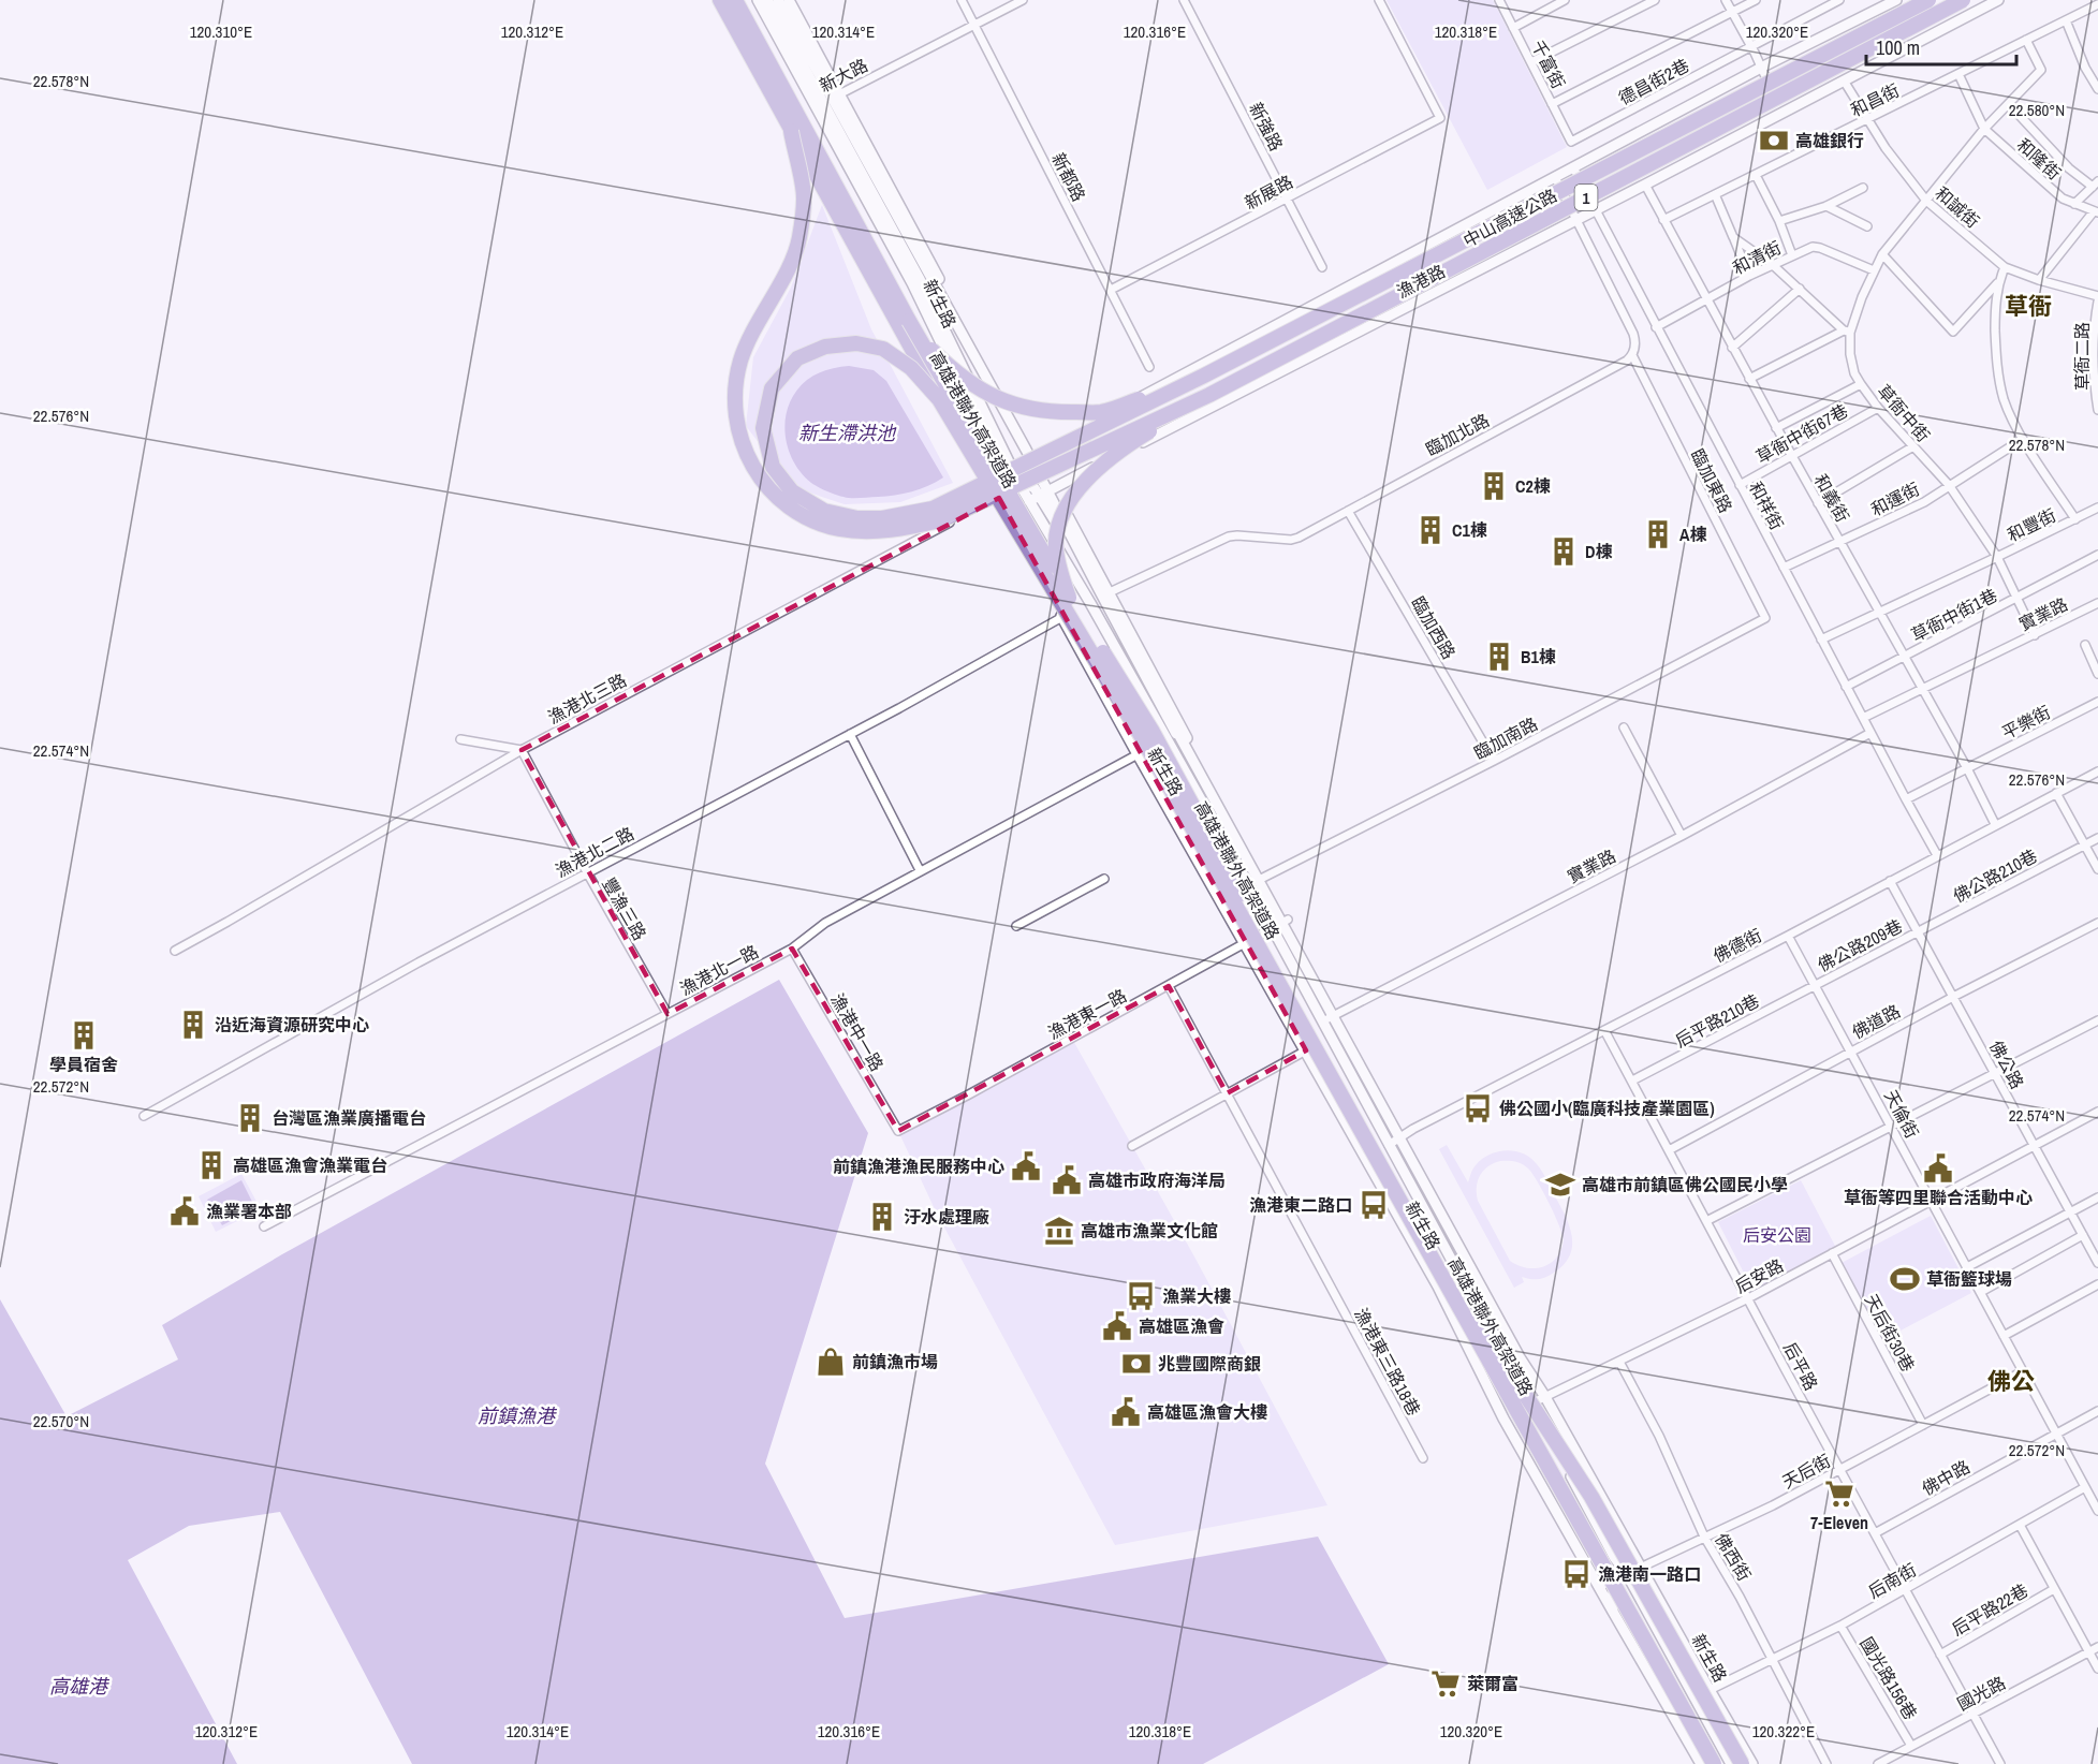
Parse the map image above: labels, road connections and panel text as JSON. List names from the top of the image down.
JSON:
{
  "streets": {
    "highway": ["1", "中山高速公路", "高雄港聯外高架道路"],
    "street": [
      "千富街",
      "新大路",
      "德昌街2巷",
      "和昌街",
      "新強路",
      "和隆街",
      "新都路",
      "新展路",
      "和誠街",
      "和清街",
      "漁港路",
      "新生路",
      "草衙二路",
      "草衙中街",
      "草衙中街67巷",
      "臨加北路",
      "臨加東路",
      "和義街",
      "和運街",
      "和祥街",
      "和豐街",
      "實業路",
      "草衙中街1巷",
      "臨加西路",
      "漁港北三路",
      "平樂街",
      "臨加南路",
      "漁港北二路",
      "佛公路210巷",
      "豐漁三路",
      "佛德街",
      "佛公路209巷",
      "漁港北一路",
      "漁港東一路",
      "后平路210巷",
      "佛道路",
      "漁港中一路",
      "佛公路",
      "天倫街",
      "后安路",
      "天后街30巷",
      "漁港東三路18巷",
      "后平路",
      "天后街",
      "佛中路",
      "佛西街",
      "后南街",
      "后平路22巷",
      "國光路156巷",
      "國光路"
    ]
  },
  "crossings": [
    ["千富街", "德昌街2巷"],
    ["新大路", "新都路"],
    ["新大路", "新生路"],
    ["和昌街", "和隆街"],
    ["和昌街", "和誠街"],
    ["和昌街", "草衙中街"],
    ["和昌街", "和義街"],
    ["新強路", "新展路"],
    ["和隆街", "草衙中街"],
    ["新都路", "新展路"],
    ["和誠街", "漁港路"],
    ["和誠街", "草衙中街"],
    ["和誠街", "和豐街"],
    ["和清街", "草衙中街"],
    ["和清街", "和義街"],
    ["和清街", "和祥街"],
    ["漁港路", "新生路"],
    ["漁港路", "和義街"],
    ["漁港路", "和祥街"],
    ["新生路", "臨加北路"],
    ["新生路", "實業路"],
    ["新生路", "漁港北三路"],
    ["新生路", "臨加南路"],
    ["新生路", "漁港北二路"],
    ["新生路", "佛德街"],
    ["新生路", "漁港北一路"],
    ["新生路", "漁港東一路"],
    ["新生路", "后安路"],
    ["新生路", "天后街"],
    ["新生路", "后南街"],
    ["草衙中街", "草衙中街67巷"],
    ["草衙中街", "和運街"],
    ["草衙中街", "和豐街"],
    ["草衙中街", "實業路"],
    ["草衙中街", "草衙中街1巷"],
    ["草衙中街67巷", "和義街"],
    ["草衙中街67巷", "和祥街"],
    ["臨加北路", "臨加東路"],
    ["臨加北路", "臨加西路"],
    ["臨加東路", "臨加南路"],
    ["和義街", "和運街"],
    ["和義街", "和豐街"],
    ["和義街", "實業路"],
    ["和義街", "草衙中街1巷"],
    ["和義街", "平樂街"],
    ["和義街", "佛德街"],
    ["和運街", "和祥街"],
    ["和運街", "和豐街"],
    ["和祥街", "和豐街"],
    ["和祥街", "實業路"],
    ["和祥街", "草衙中街1巷"],
    ["和祥街", "平樂街"],
    ["和祥街", "佛德街"],
    ["臨加西路", "臨加南路"],
    ["漁港北三路", "豐漁三路"],
    ["漁港北二路", "豐漁三路"],
    ["佛公路210巷", "佛公路209巷"],
    ["佛公路210巷", "佛公路"],
    ["豐漁三路", "漁港北一路"],
    ["佛德街", "佛公路"],
    ["佛德街", "天倫街"],
    ["佛德街", "后平路"],
    ["佛公路209巷", "后平路210巷"],
    ["佛公路209巷", "佛公路"],
    ["佛公路209巷", "天倫街"],
    ["漁港北一路", "漁港中一路"],
    ["漁港東一路", "漁港中一路"],
    ["漁港東一路", "漁港東三路18巷"],
    ["后平路210巷", "天倫街"],
    ["后平路210巷", "后平路"],
    ["佛道路", "佛公路"],
    ["佛道路", "天倫街"],
    ["佛道路", "后平路"],
    ["佛公路", "后安路"],
    ["天倫街", "后安路"],
    ["天倫街", "天后街"],
    ["天倫街", "佛中路"],
    ["天倫街", "后南街"],
    ["后安路", "天后街30巷"],
    ["后安路", "后平路"],
    ["后安路", "佛西街"],
    ["天后街30巷", "天后街"],
    ["后平路", "天后街"],
    ["后平路", "佛中路"],
    ["后平路", "后南街"],
    ["后平路", "后平路22巷"],
    ["后平路", "國光路"],
    ["天后街", "佛西街"],
    ["佛西街", "后南街"],
    ["后南街", "國光路156巷"],
    ["國光路156巷", "國光路"]
  ],
  "districts": ["草衙", "佛公"],
  "water": ["新生滯洪池", "前鎮漁港", "高雄港"],
  "parks": ["后安公園"],
  "places": {
    "bank": ["高雄銀行", "兆豐國際商銀"],
    "building": [
      "C2棟",
      "C1棟",
      "A棟",
      "D棟",
      "B1棟",
      "沿近海資源研究中心",
      "學員宿舍",
      "台灣區漁業廣播電台",
      "高雄區漁會漁業電台",
      "汙水處理廠"
    ],
    "bus stop": [
      "佛公國小(臨廣科技產業園區)",
      "漁港東二路口",
      "漁業大樓",
      "漁港南一路口"
    ],
    "public building": [
      "前鎮漁港漁民服務中心",
      "草衙等四里聯合活動中心",
      "高雄市政府海洋局",
      "漁業署本部",
      "高雄區漁會",
      "高雄區漁會大樓"
    ],
    "school or university": ["高雄市前鎮區佛公國民小學"],
    "museum": ["高雄市漁業文化館"],
    "sports": ["草衙籃球場"],
    "shop": ["前鎮漁市場"],
    "supermarket": ["7-Eleven", "萊爾富"]
  },
  "scale_bar": "100 m",
  "coordinates": [
    "120.312°E",
    "120.314°E",
    "120.316°E",
    "120.318°E",
    "120.320°E",
    "120.310°E",
    "22.578°N",
    "22.580°N",
    "22.576°N",
    "22.574°N",
    "22.572°N",
    "22.570°N",
    "120.322°E"
  ]
}
